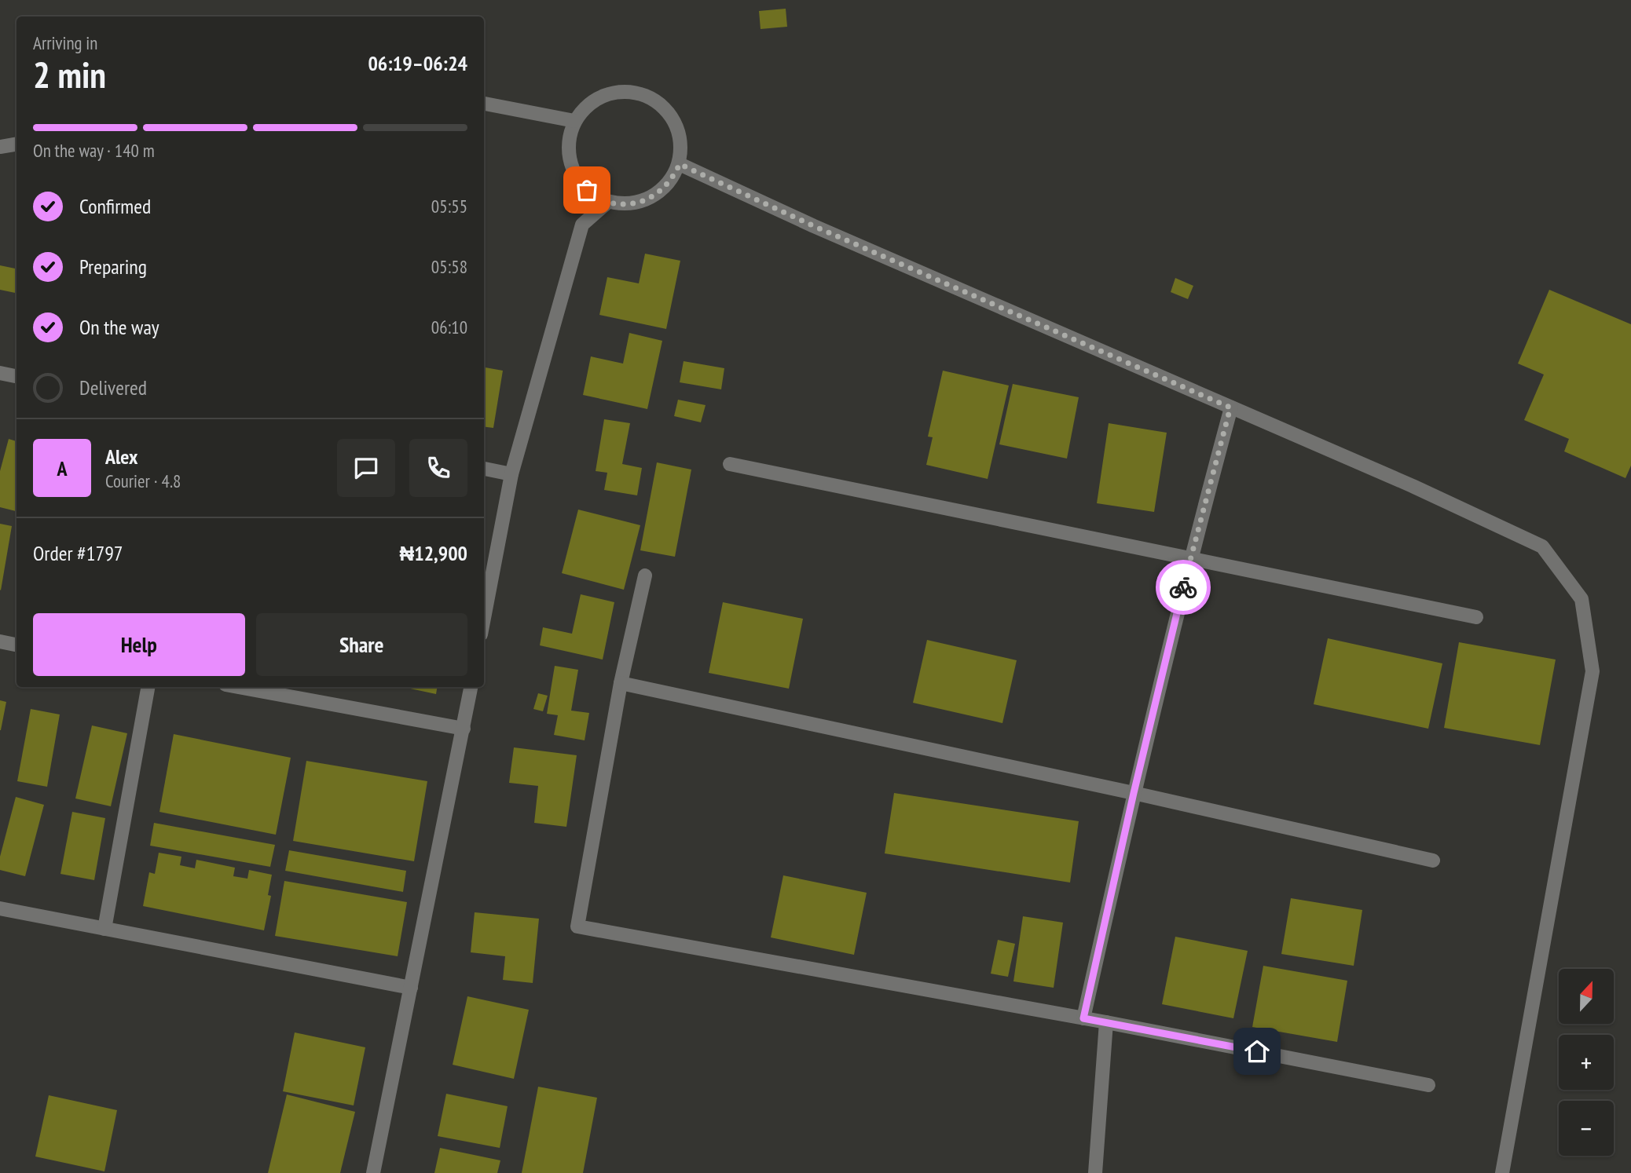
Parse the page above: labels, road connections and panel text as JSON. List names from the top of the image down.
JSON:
{
  "north": "top",
  "page": {
    "heading": ["2 min", "Arriving in", "06:19–06:24"],
    "panel": [
      "Alex",
      "Courier · 4.8",
      "Order #1797",
      "₦12,900"
    ],
    "bar": "On the way · 140 m",
    "list": [
      ["Confirmed", "05:55"],
      ["Preparing", "05:58"],
      ["On the way", "06:10"],
      "Delivered"
    ],
    "round": "A",
    "buttons": ["Help", "Share"],
    "map_buttons": ["+", "−"]
  }
}
